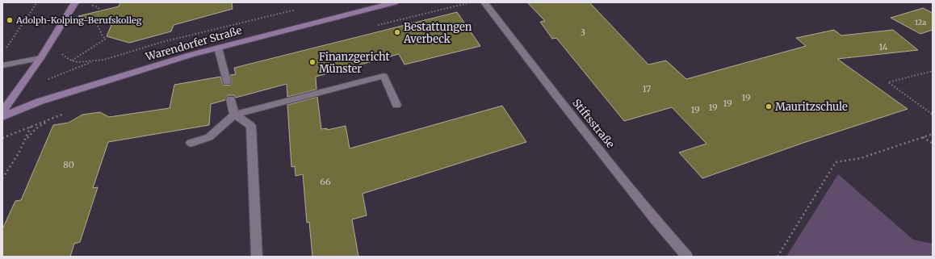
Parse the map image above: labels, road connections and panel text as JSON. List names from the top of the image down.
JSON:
{
  "streets": {
    "main road": ["Warendorfer Straße"],
    "street": ["Stiftsstraße"]
  },
  "places": [
    "Adolph-Kolping-Berufskolleg",
    "Bestattungen Averbeck",
    "Finanzgericht Münster",
    "Mauritzschule"
  ],
  "house_numbers": [
    "12a",
    "3",
    "14",
    "17",
    "19",
    "19",
    "19",
    "19",
    "80",
    "66"
  ]
}
